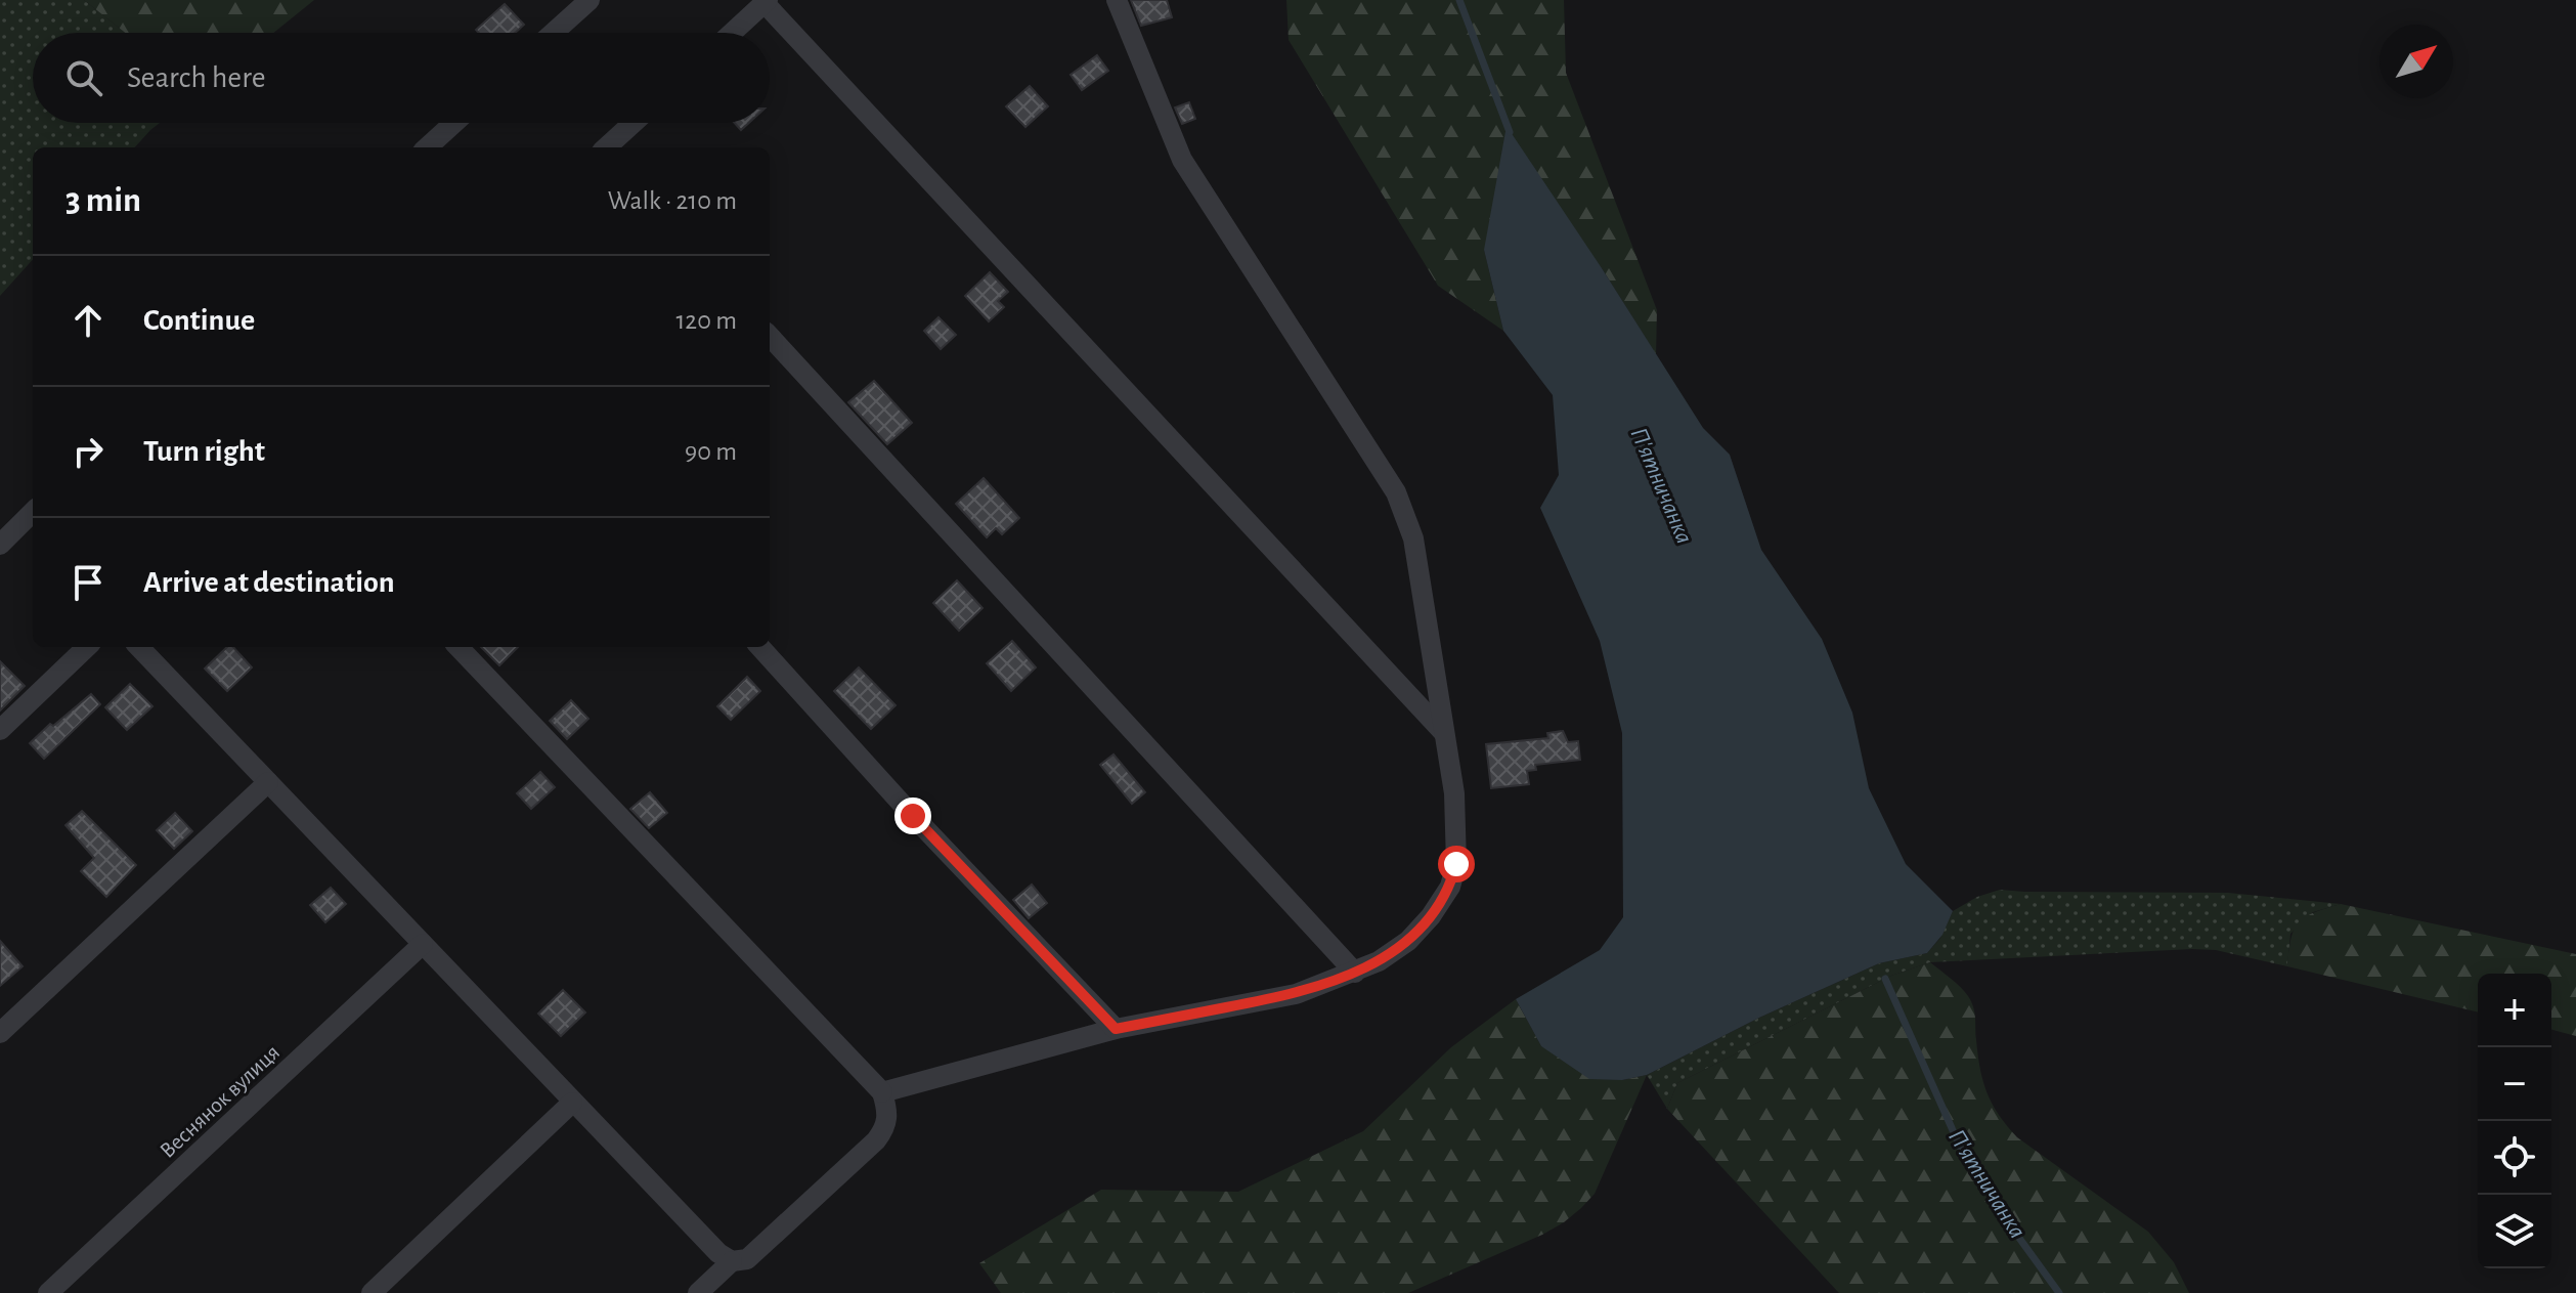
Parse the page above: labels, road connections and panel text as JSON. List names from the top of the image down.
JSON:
{
  "streets": {
    "street": ["Веснянок вулиця"]
  },
  "water": ["П'ятничанка"],
  "north": "top right",
  "page": {
    "search": "Search here",
    "heading": ["3 min", "Walk · 210 m"],
    "list": [
      ["Continue", "120 m"],
      ["Turn right", "90 m"],
      "Arrive at destination"
    ],
    "map_buttons": ["+", "−"]
  }
}
